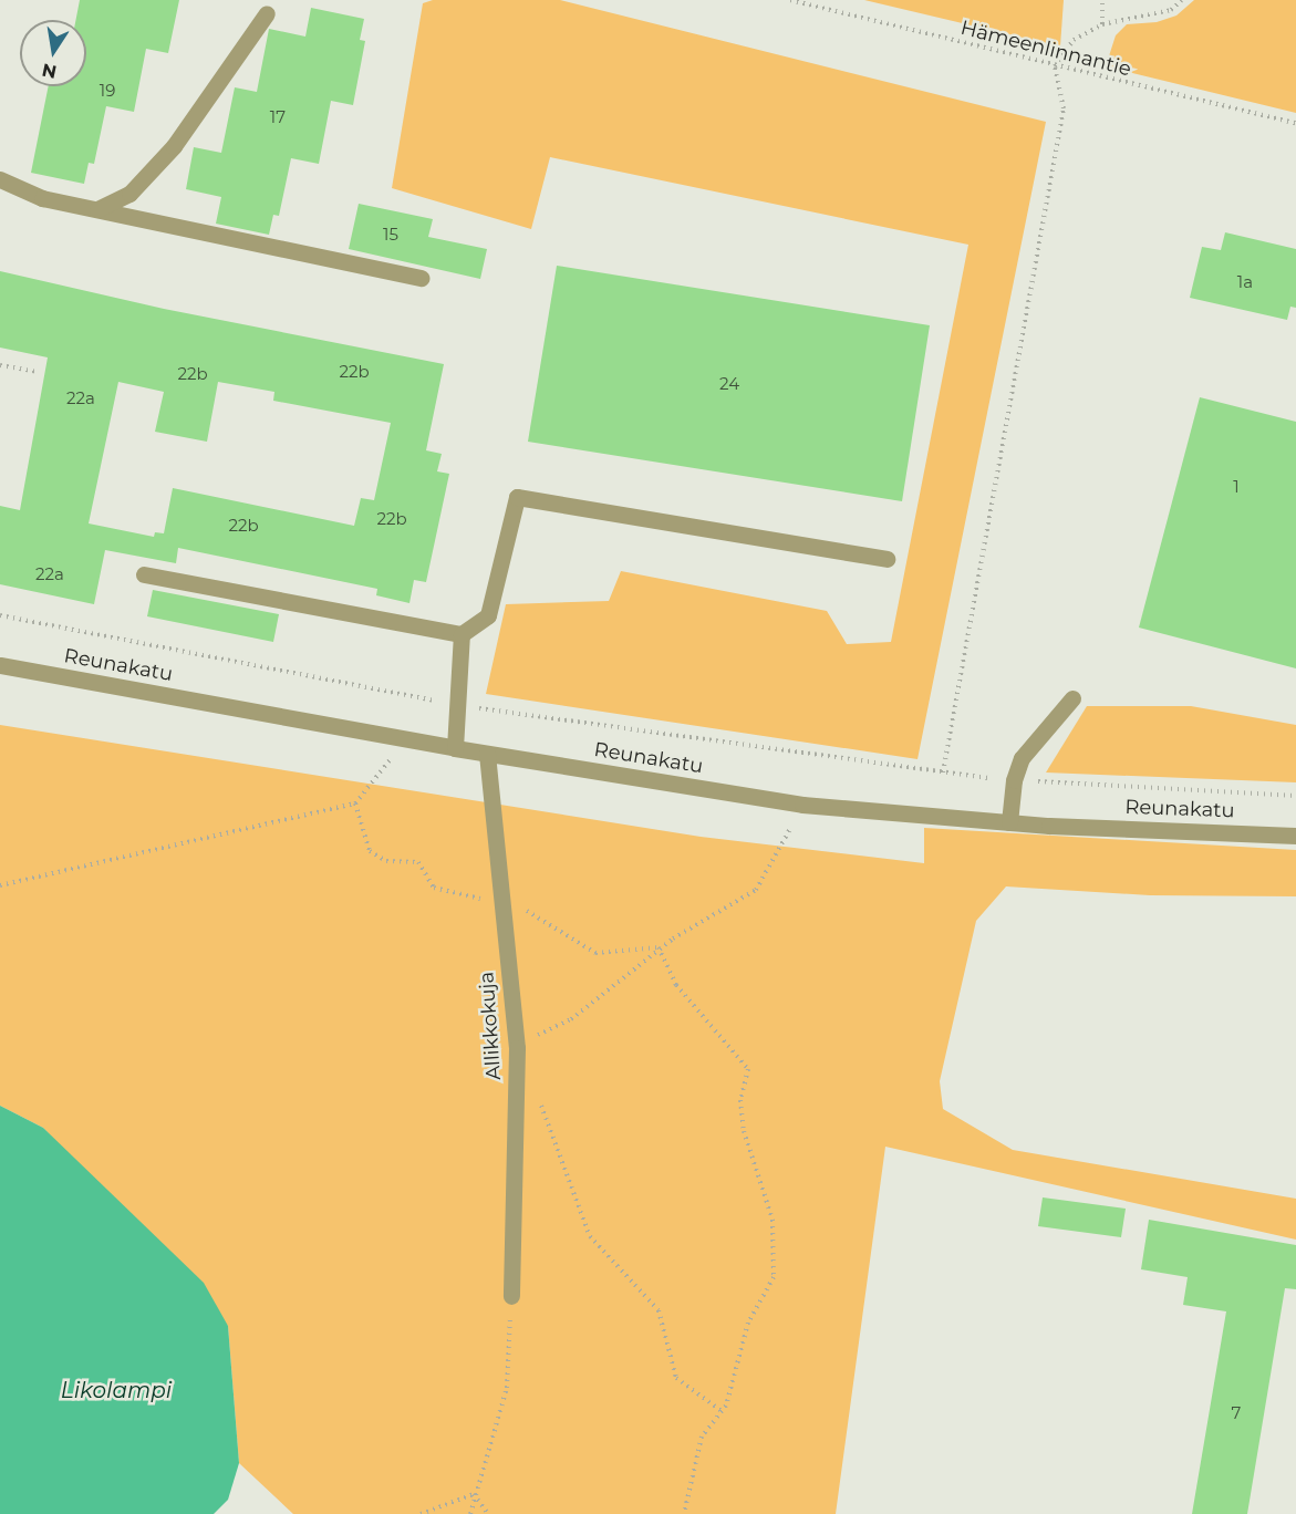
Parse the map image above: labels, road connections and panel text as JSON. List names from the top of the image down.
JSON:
{
  "streets": {
    "street": ["Reunakatu", "Allikkokuja"],
    "path": ["Hämeenlinnantie"]
  },
  "crossings": [
    ["Reunakatu", "Allikkokuja"]
  ],
  "water": ["Likolampi"],
  "house_numbers": [
    "19",
    "17",
    "15",
    "1a",
    "22b",
    "22b",
    "24",
    "22a",
    "1",
    "22b",
    "22b",
    "22a",
    "7"
  ],
  "north": "bottom"
}
